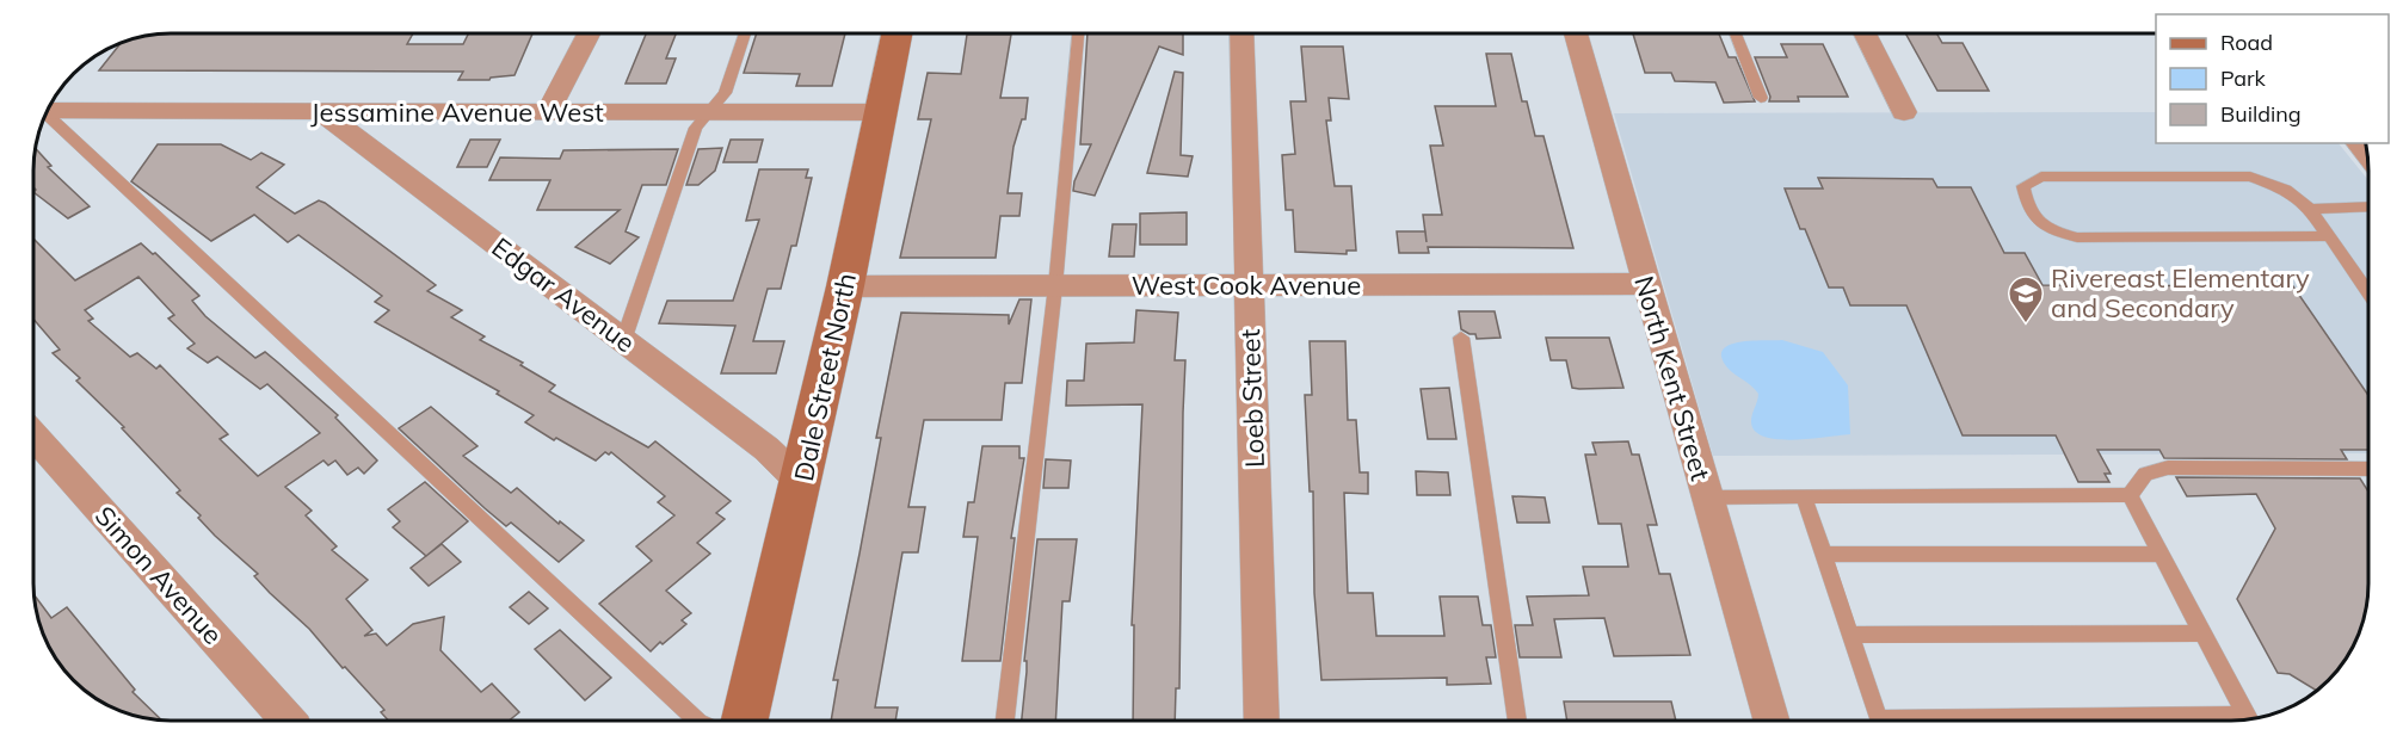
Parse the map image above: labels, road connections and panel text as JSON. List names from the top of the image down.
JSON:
{
  "streets": {
    "main road": ["Dale Street North"],
    "street": [
      "Jessamine Avenue West",
      "West Cook Avenue",
      "Edgar Avenue",
      "North Kent Street",
      "Loeb Street",
      "Simon Avenue"
    ]
  },
  "crossings": [
    ["Jessamine Avenue West", "Edgar Avenue"],
    ["Jessamine Avenue West", "Dale Street North"],
    ["West Cook Avenue", "Dale Street North"],
    ["West Cook Avenue", "North Kent Street"],
    ["West Cook Avenue", "Loeb Street"],
    ["Edgar Avenue", "Dale Street North"]
  ],
  "places": {
    "school or university": ["Rivereast Elementary and Secondary"]
  },
  "legend": ["Road", "Park", "Building"]
}
